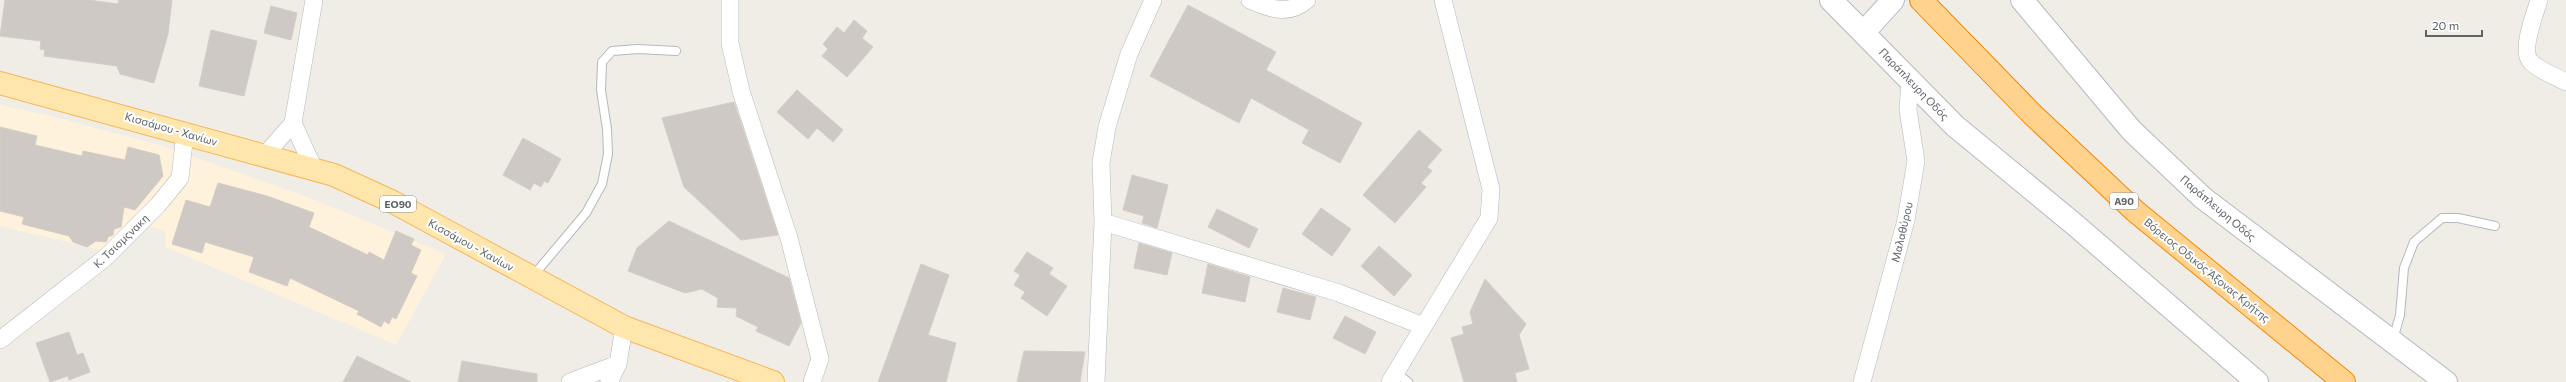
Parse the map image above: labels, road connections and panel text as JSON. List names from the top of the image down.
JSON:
{
  "streets": {
    "highway": ["Α90", "Βόρειος Οδικός Άξονας Κρήτης"],
    "main road": ["Κισσάμου - Χανίων", "ΕΟ90"],
    "street": ["Παράπλευρη Οδός", "Μαλαθύρου", "Κ. Τσισμςνακη"]
  },
  "crossings": [
    ["Παράπλευρη Οδός", "Μαλαθύρου"],
    ["Κισσάμου - Χανίων", "Κ. Τσισμςνακη"]
  ],
  "scale_bar": "20 m"
}
